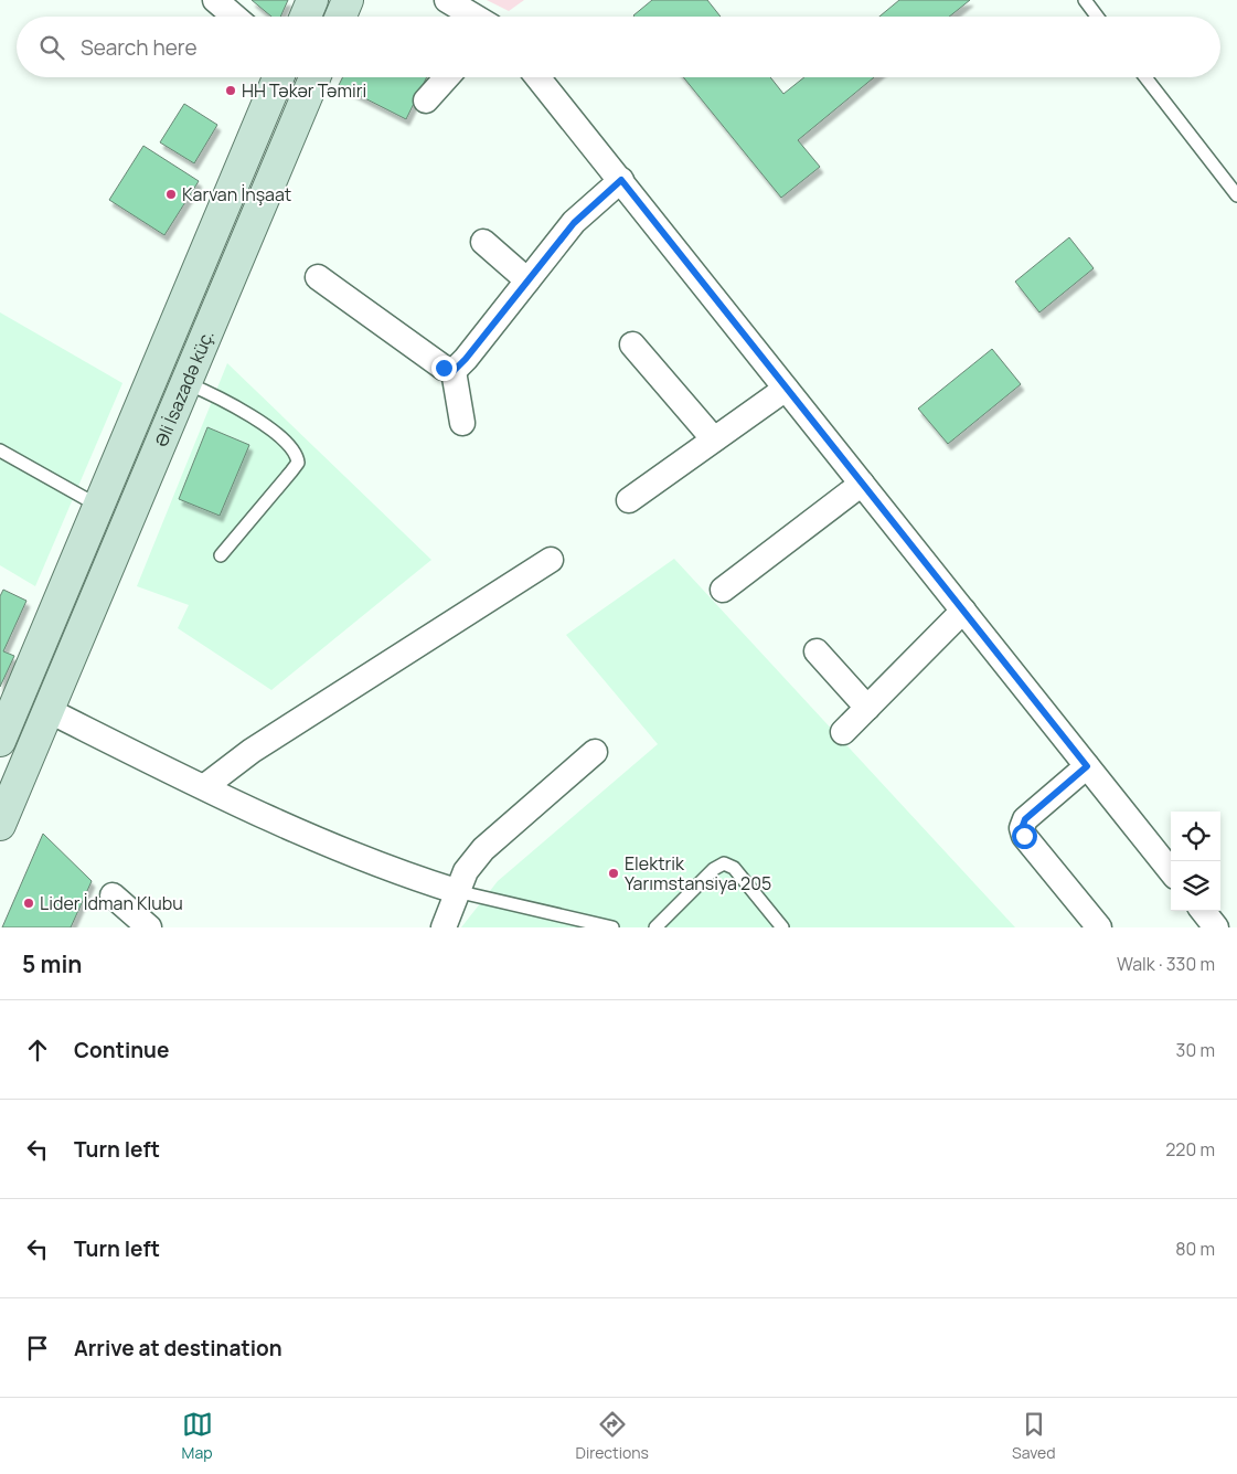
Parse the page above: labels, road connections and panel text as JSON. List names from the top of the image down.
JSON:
{
  "streets": {
    "main road": ["Əli İsazadə küç."]
  },
  "places": [
    "HH Təkər Təmiri",
    "Karvan İnşaat",
    "Elektrik Yarımstansiya 205",
    "Lider İdman Klubu"
  ],
  "page": {
    "search": "Search here",
    "heading": ["5 min", "Walk · 330 m"],
    "list": [
      ["Continue", "30 m"],
      ["Turn left", "220 m"],
      ["Turn left", "80 m"],
      "Arrive at destination"
    ],
    "nav": ["Map", "Directions", "Saved"]
  }
}
